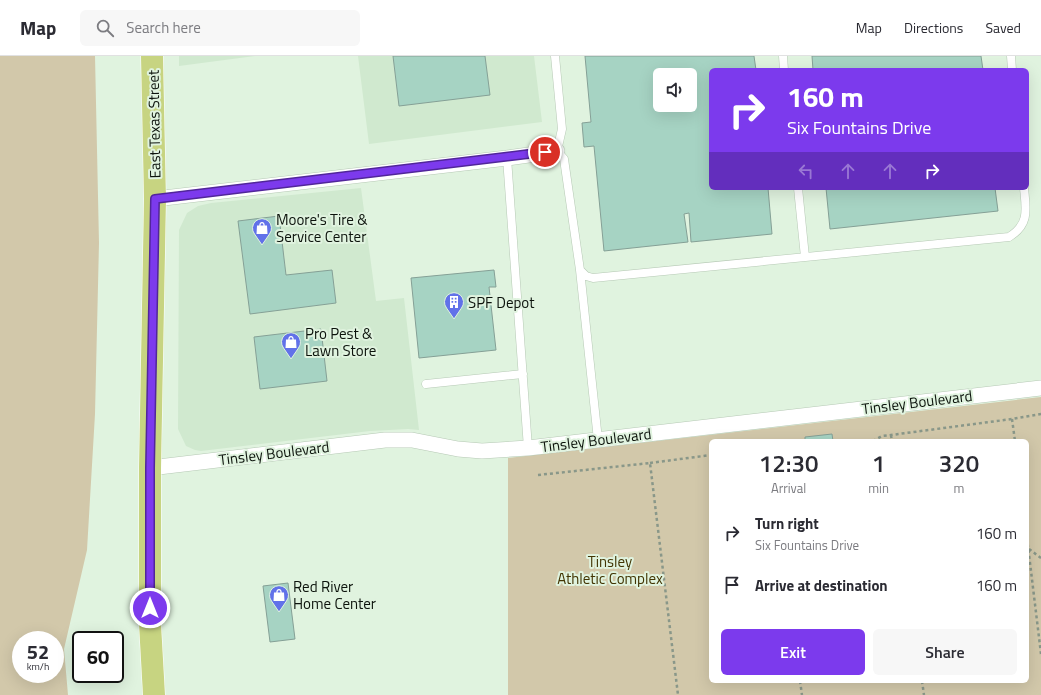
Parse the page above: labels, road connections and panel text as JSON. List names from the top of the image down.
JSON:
{
  "streets": {
    "main road": ["East Texas Street"],
    "street": ["Tinsley Boulevard"]
  },
  "crossings": [
    ["East Texas Street", "Tinsley Boulevard"]
  ],
  "parks": ["Tinsley Athletic Complex"],
  "places": {
    "shop": ["Moore's Tire & Service Center", "Pro Pest & Lawn Store", "Red River Home Center"],
    "building": ["SPF Depot"]
  },
  "page": {
    "header": "Map",
    "search": "Search here",
    "nav": ["Map", "Directions", "Saved"],
    "turn": ["160 m", "Six Fountains Drive"],
    "eta": [
      "12:30",
      "Arrival",
      "1",
      "min",
      "320",
      "m"
    ],
    "list": [
      {
        "name": "Turn right",
        "note": "Six Fountains Drive",
        "value": "160 m"
      },
      {
        "name": "Arrive at destination",
        "value": "160 m"
      }
    ],
    "buttons": ["Exit", "Share"],
    "speed": "52 km/h",
    "limit": "60"
  }
}
